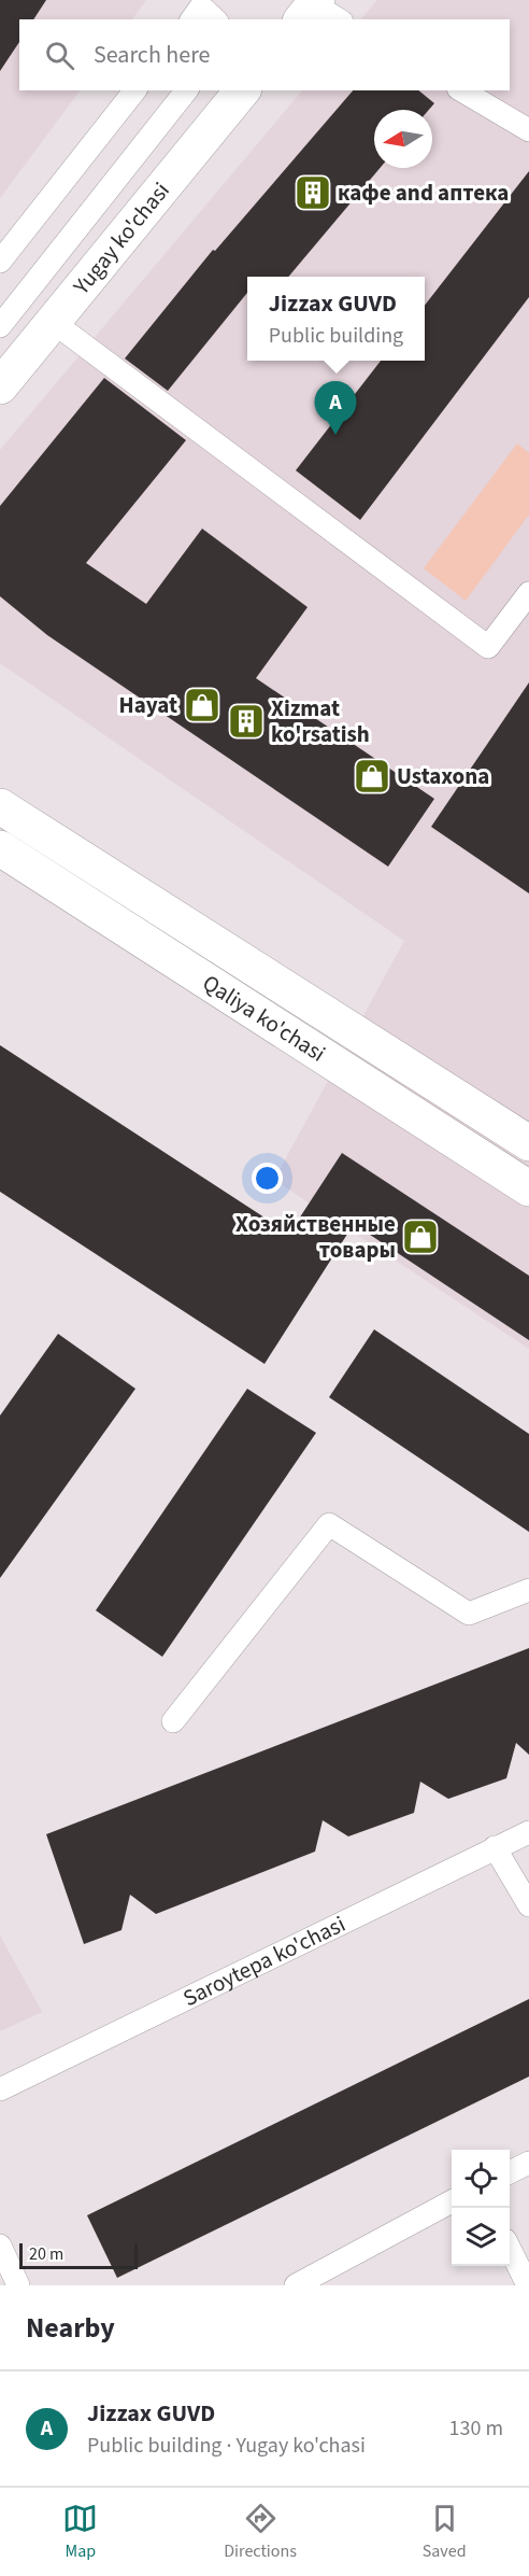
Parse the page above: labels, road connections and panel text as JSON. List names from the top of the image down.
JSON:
{
  "streets": {
    "main road": ["Yugay ko'chasi", "Qaliya ko'chasi"],
    "lane": ["Saroytepa ko'chasi"]
  },
  "places": {
    "building": ["кафе and аптека", "Xizmat ko'rsatish"],
    "shop": ["Hayat", "Ustaxona", "Хозяйственные товары"]
  },
  "scale_bar": "20 m",
  "north": "left",
  "page": {
    "search": "Search here",
    "popup": ["Jizzax GUVD", "Public building"],
    "pins": "A",
    "scale": "20 m",
    "heading": "Nearby",
    "list": [
      {
        "mark": "A",
        "name": "Jizzax GUVD",
        "note": "Public building · Yugay ko'chasi",
        "value": "130 m"
      }
    ],
    "nav": ["Map", "Directions", "Saved"]
  }
}
